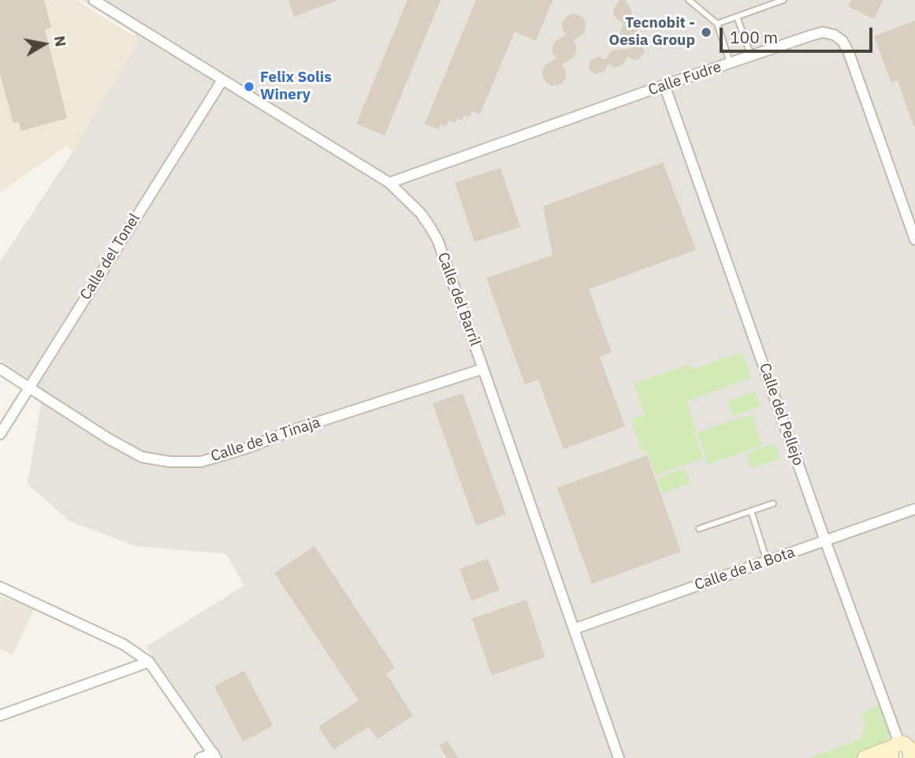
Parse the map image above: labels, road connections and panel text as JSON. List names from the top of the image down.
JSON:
{
  "streets": {
    "street": [
      "Calle Fudre",
      "Calle del Tonel",
      "Calle del Barril",
      "Calle del Pellejo",
      "Calle de la Tinaja",
      "Calle de la Bota"
    ]
  },
  "crossings": [
    ["Calle Fudre", "Calle del Barril"],
    ["Calle Fudre", "Calle del Pellejo"],
    ["Calle del Tonel", "Calle del Barril"],
    ["Calle del Tonel", "Calle de la Tinaja"],
    ["Calle del Barril", "Calle de la Tinaja"],
    ["Calle del Barril", "Calle de la Bota"],
    ["Calle del Pellejo", "Calle de la Bota"]
  ],
  "places": ["Tecnobit - Oesia Group", "Felix Solis Winery"],
  "scale_bar": "100 m",
  "north": "right"
}
